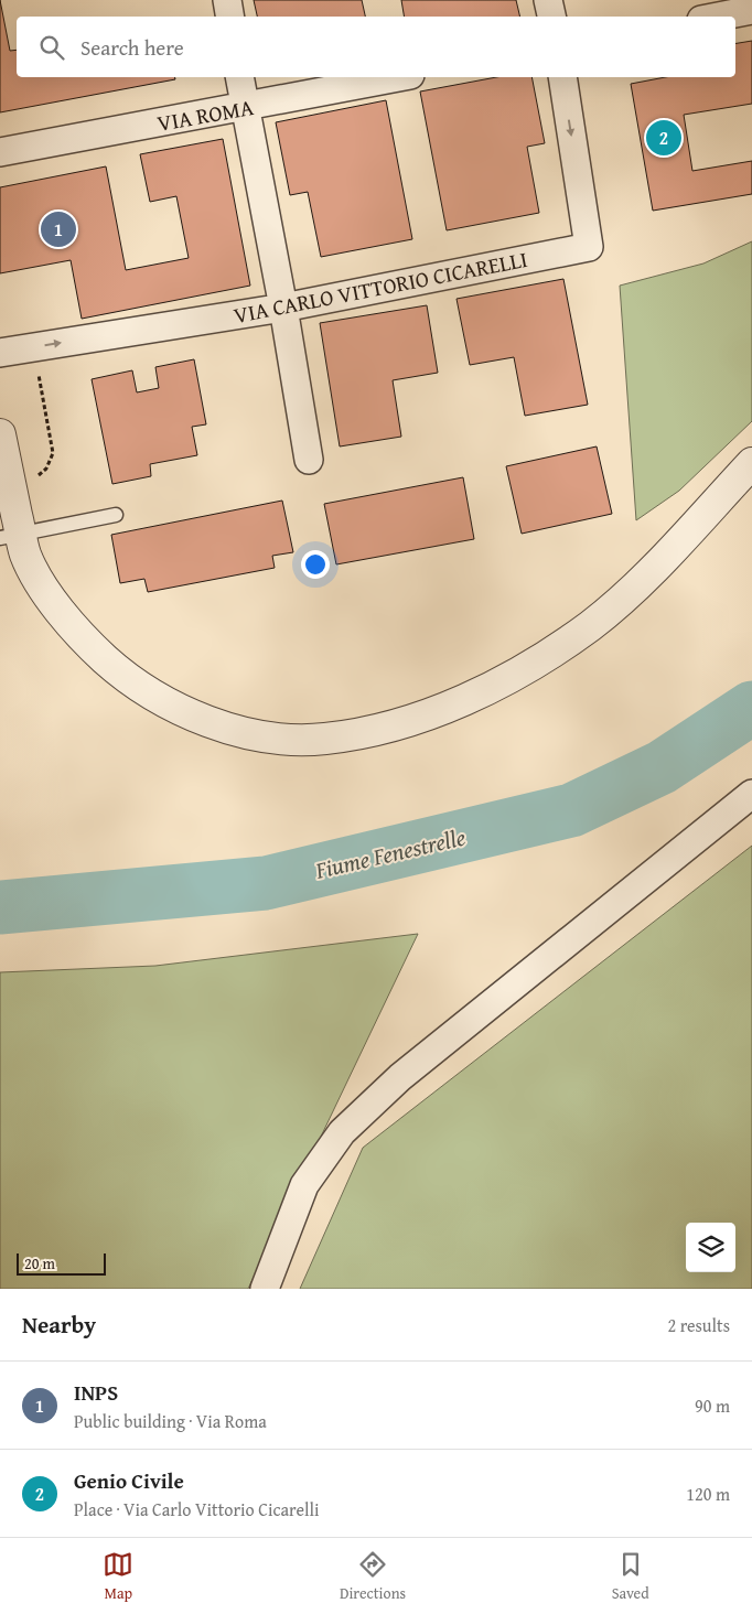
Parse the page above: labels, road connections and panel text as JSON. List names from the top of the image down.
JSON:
{
  "streets": {
    "street": ["VIA ROMA", "VIA CARLO VITTORIO CICARELLI"]
  },
  "water": ["Fiume Fenestrelle"],
  "scale_bar": "20 m",
  "page": {
    "search": "Search here",
    "pins": ["2", "1"],
    "scale": "20 m",
    "heading": ["Nearby", "2 results"],
    "list": [
      {
        "mark": "1",
        "name": "INPS",
        "note": "Public building · Via Roma",
        "value": "90 m"
      },
      {
        "mark": "2",
        "name": "Genio Civile",
        "note": "Place · Via Carlo Vittorio Cicarelli",
        "value": "120 m"
      }
    ],
    "nav": ["Map", "Directions", "Saved"]
  }
}
